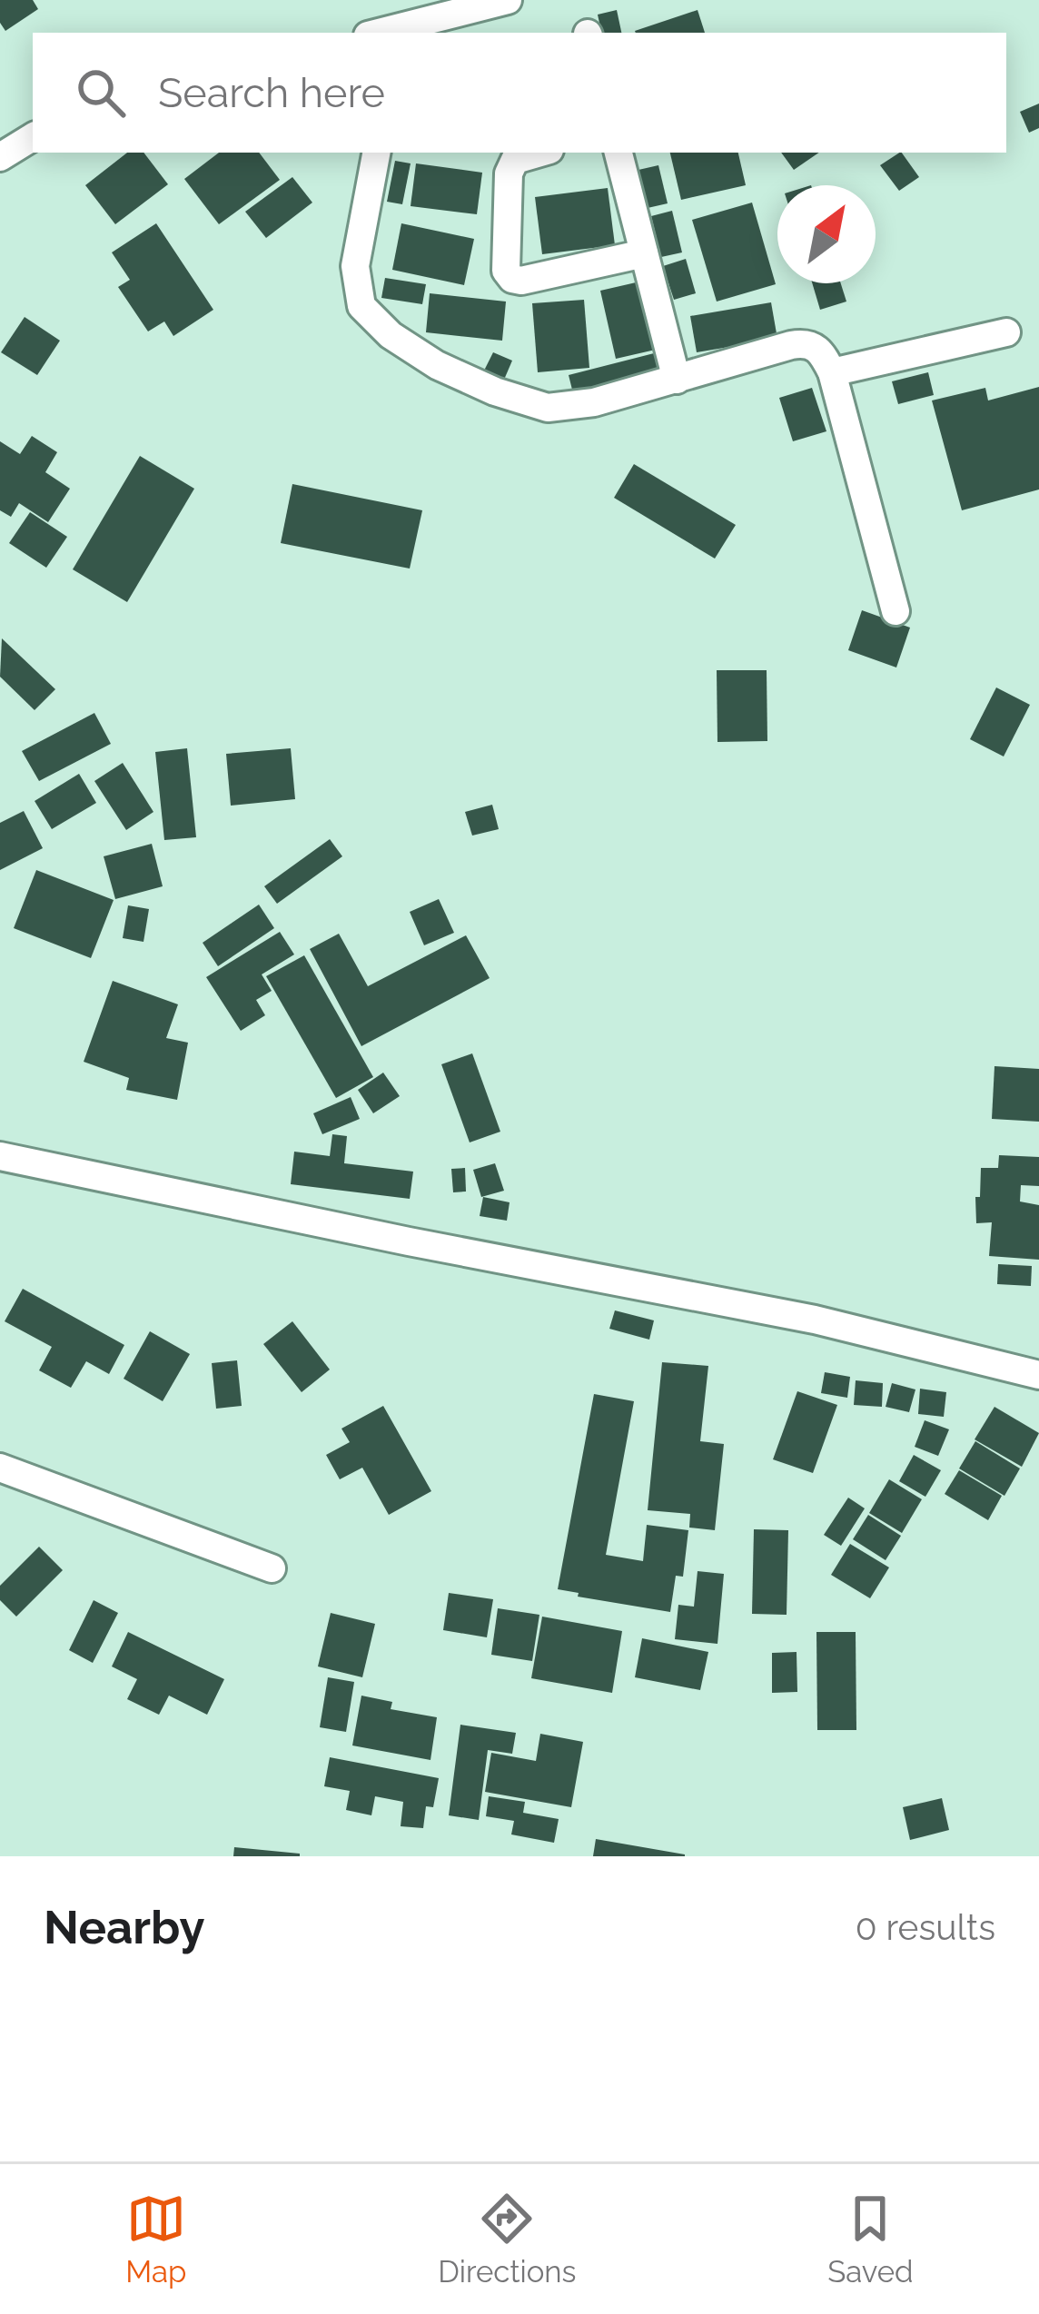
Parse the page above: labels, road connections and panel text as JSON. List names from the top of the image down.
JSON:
{
  "north": "top right",
  "page": {
    "search": "Search here",
    "heading": ["Nearby", "0 results"],
    "nav": ["Map", "Directions", "Saved"]
  }
}
